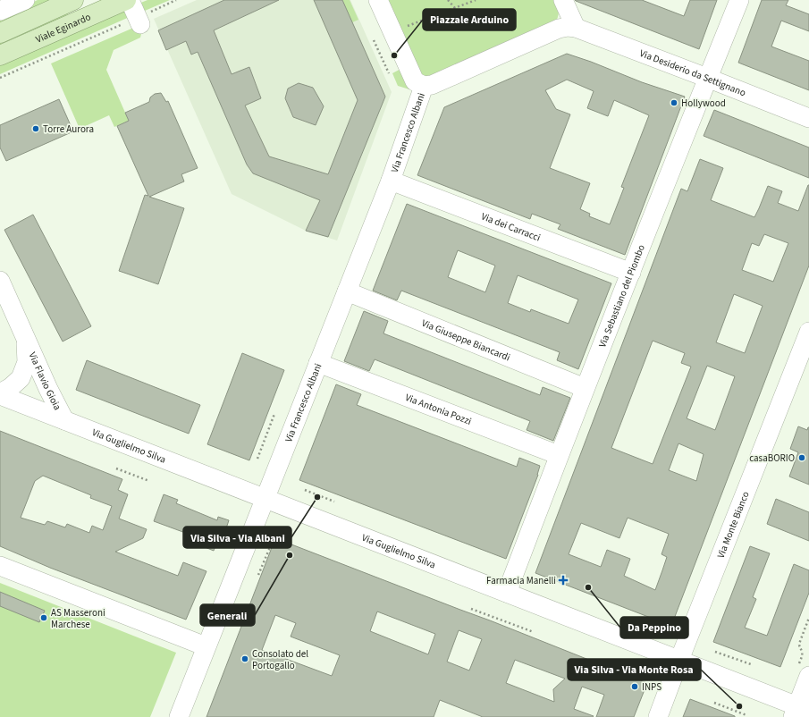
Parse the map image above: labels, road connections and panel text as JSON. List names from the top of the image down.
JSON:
{
  "streets": {
    "main road": ["Viale Eginardo"],
    "street": [
      "Via Desiderio da Settignano",
      "Via Francesco Albani",
      "Via dei Carracci",
      "Via Sebastiano del Piombo",
      "Via Giuseppe Biancardi",
      "Via Flavio Gioia",
      "Via Antonia Pozzi",
      "Via Guglielmo Silva",
      "Via Monte Bianco"
    ]
  },
  "crossings": [
    ["Via Desiderio da Settignano", "Via Sebastiano del Piombo"],
    ["Via Francesco Albani", "Via dei Carracci"],
    ["Via Francesco Albani", "Via Giuseppe Biancardi"],
    ["Via Francesco Albani", "Via Antonia Pozzi"],
    ["Via Francesco Albani", "Via Guglielmo Silva"],
    ["Via dei Carracci", "Via Sebastiano del Piombo"],
    ["Via Sebastiano del Piombo", "Via Giuseppe Biancardi"],
    ["Via Sebastiano del Piombo", "Via Antonia Pozzi"],
    ["Via Sebastiano del Piombo", "Via Guglielmo Silva"],
    ["Via Flavio Gioia", "Via Guglielmo Silva"],
    ["Via Guglielmo Silva", "Via Monte Bianco"]
  ],
  "places": {
    "other": [
      "Piazzale Arduino",
      "Hollywood",
      "Torre Aurora",
      "casaBORIO",
      "Via Silva - Via Albani",
      "Generali",
      "Da Peppino",
      "AS Masseroni Marchese",
      "Consolato del Portogallo",
      "INPS",
      "Via Silva - Via Monte Rosa"
    ],
    "health": ["Farmacia Manelli"]
  }
}
